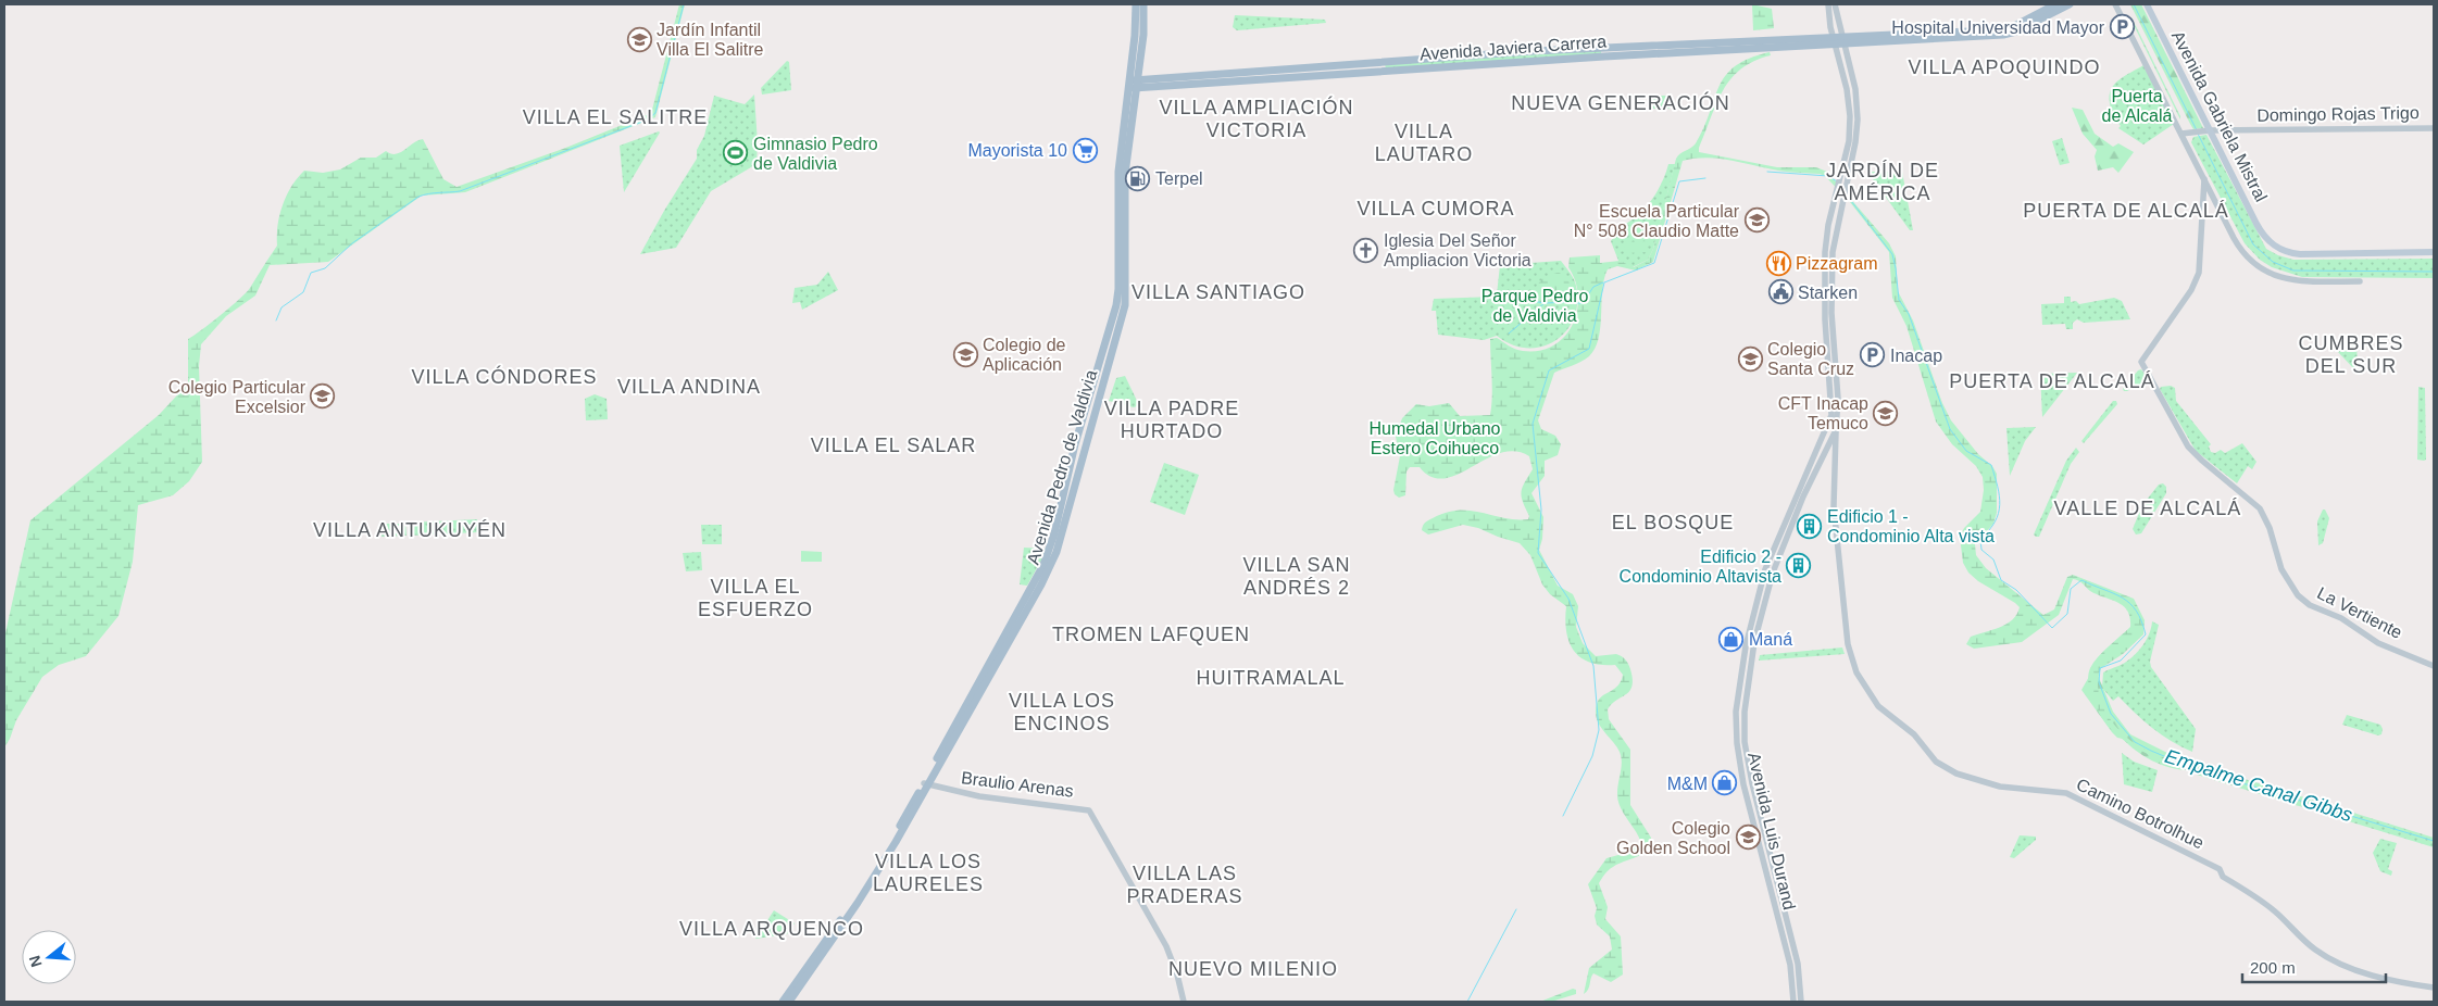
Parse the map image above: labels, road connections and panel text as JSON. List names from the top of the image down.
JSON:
{
  "streets": {
    "main road": ["Avenida Javiera Carrera", "Avenida Gabriela Mistral", "Avenida Pedro de Valdivia"],
    "street": [
      "Domingo Rojas Trigo",
      "La Vertiente",
      "Braulio Arenas",
      "Camino Botrolhue",
      "Avenida Luis Durand"
    ]
  },
  "crossings": [
    ["Avenida Javiera Carrera", "Avenida Pedro de Valdivia"],
    ["Avenida Javiera Carrera", "Avenida Luis Durand"],
    ["Domingo Rojas Trigo", "Avenida Gabriela Mistral"],
    ["Avenida Pedro de Valdivia", "Braulio Arenas"],
    ["Camino Botrolhue", "Avenida Luis Durand"]
  ],
  "districts": [
    "VILLA APOQUINDO",
    "NUEVA GENERACIÓN",
    "VILLA AMPLIACIÓN VICTORIA",
    "VILLA EL SALITRE",
    "VILLA LAUTARO",
    "JARDÍN DE AMÉRICA",
    "VILLA CUMORA",
    "PUERTA DE ALCALÁ",
    "VILLA SANTIAGO",
    "CUMBRES DEL SUR",
    "VILLA CÓNDORES",
    "PUERTA DE ALCALÁ",
    "VILLA ANDINA",
    "VILLA PADRE HURTADO",
    "VILLA EL SALAR",
    "VALLE DE ALCALÁ",
    "EL BOSQUE",
    "VILLA ANTUKUYÉN",
    "VILLA SAN ANDRÉS 2",
    "VILLA EL ESFUERZO",
    "TROMEN LAFQUEN",
    "HUITRAMALAL",
    "VILLA LOS ENCINOS",
    "VILLA LOS LAURELES",
    "VILLA LAS PRADERAS",
    "VILLA ARQUENCO",
    "NUEVO MILENIO"
  ],
  "water": ["Empalme Canal Gibbs"],
  "parks": ["Puerta de Alcalá", "Parque Pedro de Valdivia", "Humedal Urbano Estero Coihueco"],
  "places": {
    "parking": ["Hospital Universidad Mayor", "Inacap"],
    "school or university": [
      "Jardín Infantil Villa El Salitre",
      "Escuela Particular N° 508 Claudio Matte",
      "Colegio de Aplicación",
      "Colegio Santa Cruz",
      "Colegio Particular Excelsior",
      "CFT Inacap Temuco",
      "Colegio Golden School"
    ],
    "supermarket": ["Mayorista 10"],
    "sports": ["Gimnasio Pedro de Valdivia"],
    "fuel station": ["Terpel"],
    "church": ["Iglesia Del Señor Ampliacion Victoria"],
    "restaurant": ["Pizzagram"],
    "public building": ["Starken"],
    "building": ["Edificio 1 - Condominio Alta vista", "Edificio 2 - Condominio Altavista"],
    "shop": ["Maná", "M&M"]
  },
  "scale_bar": "200 m",
  "north": "left"
}
